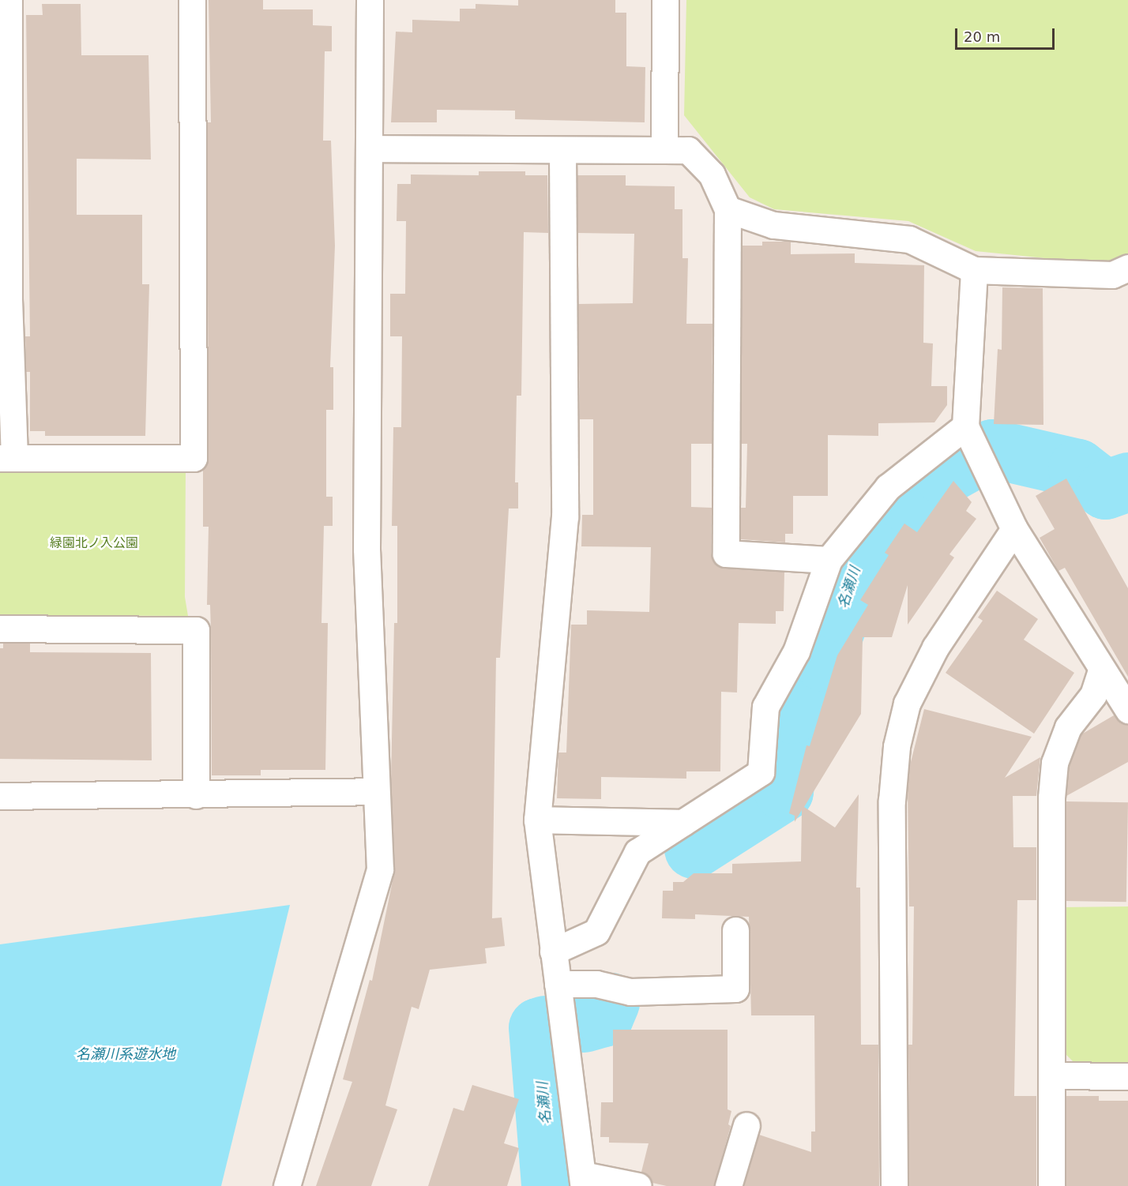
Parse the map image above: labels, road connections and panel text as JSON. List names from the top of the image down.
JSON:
{
  "water": ["名瀬川", "名瀬川系遊水地"],
  "parks": ["緑園北ノ入公園"],
  "scale_bar": "20 m"
}
